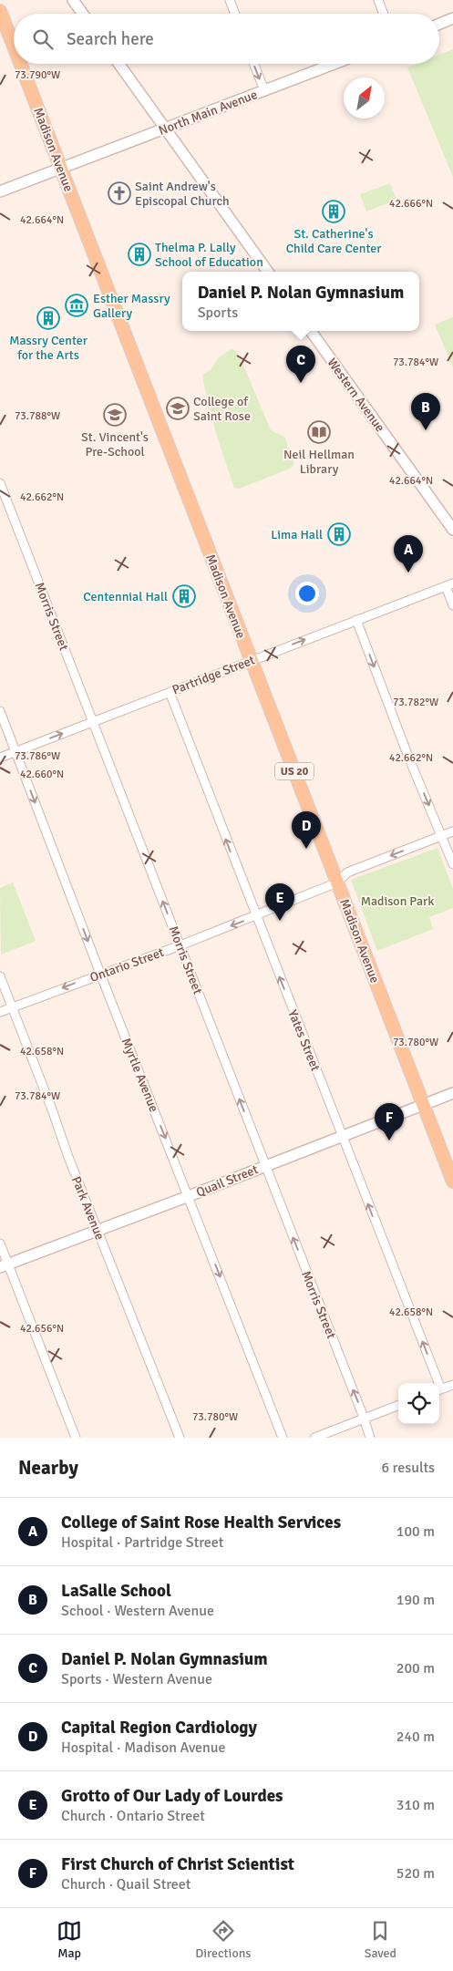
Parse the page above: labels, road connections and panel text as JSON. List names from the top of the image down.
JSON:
{
  "streets": {
    "main road": ["Madison Avenue", "US 20"],
    "street": [
      "North Main Avenue",
      "Western Avenue",
      "Morris Street",
      "Partridge Street",
      "Ontario Street",
      "Yates Street",
      "Myrtle Avenue",
      "Quail Street",
      "Park Avenue"
    ]
  },
  "crossings": [
    ["North Main Avenue", "Madison Avenue"],
    ["Madison Avenue", "Partridge Street"],
    ["Madison Avenue", "Ontario Street"],
    ["Madison Avenue", "Quail Street"],
    ["Morris Street", "Partridge Street"],
    ["Morris Street", "Ontario Street"],
    ["Morris Street", "Quail Street"],
    ["Partridge Street", "Yates Street"],
    ["Partridge Street", "Myrtle Avenue"],
    ["Ontario Street", "Yates Street"],
    ["Ontario Street", "Myrtle Avenue"],
    ["Ontario Street", "Park Avenue"],
    ["Yates Street", "Quail Street"],
    ["Myrtle Avenue", "Quail Street"],
    ["Quail Street", "Park Avenue"]
  ],
  "one_way": [
    "Morris Street",
    "Partridge Street",
    "Ontario Street",
    "Yates Street",
    "Myrtle Avenue"
  ],
  "parks": ["Madison Park"],
  "places": {
    "church": ["Saint Andrew's Episcopal Church"],
    "building": [
      "St. Catherine's Child Care Center",
      "Thelma P. Lally School of Education",
      "Massry Center for the Arts",
      "Lima Hall",
      "Centennial Hall"
    ],
    "museum": ["Esther Massry Gallery"],
    "school or university": ["College of Saint Rose", "St. Vincent's Pre-School"],
    "library": ["Neil Hellman Library"]
  },
  "north": "top right",
  "page": {
    "search": "Search here",
    "popup": ["Daniel P. Nolan Gymnasium", "Sports"],
    "pins": [
      "C",
      "B",
      "A",
      "D",
      "E",
      "F"
    ],
    "heading": ["Nearby", "6 results"],
    "list": [
      {
        "mark": "A",
        "name": "College of Saint Rose Health Services",
        "note": "Hospital · Partridge Street",
        "value": "100 m"
      },
      {
        "mark": "B",
        "name": "LaSalle School",
        "note": "School · Western Avenue",
        "value": "190 m"
      },
      {
        "mark": "C",
        "name": "Daniel P. Nolan Gymnasium",
        "note": "Sports · Western Avenue",
        "value": "200 m"
      },
      {
        "mark": "D",
        "name": "Capital Region Cardiology",
        "note": "Hospital · Madison Avenue",
        "value": "240 m"
      },
      {
        "mark": "E",
        "name": "Grotto of Our Lady of Lourdes",
        "note": "Church · Ontario Street",
        "value": "310 m"
      },
      {
        "mark": "F",
        "name": "First Church of Christ Scientist",
        "note": "Church · Quail Street",
        "value": "520 m"
      }
    ],
    "nav": ["Map", "Directions", "Saved"]
  },
  "coordinates": [
    "73.790°W",
    "42.666°N",
    "42.664°N",
    "73.784°W",
    "73.788°W",
    "42.662°N",
    "73.782°W",
    "73.786°W",
    "42.660°N",
    "73.780°W",
    "42.658°N",
    "42.656°N"
  ]
}
